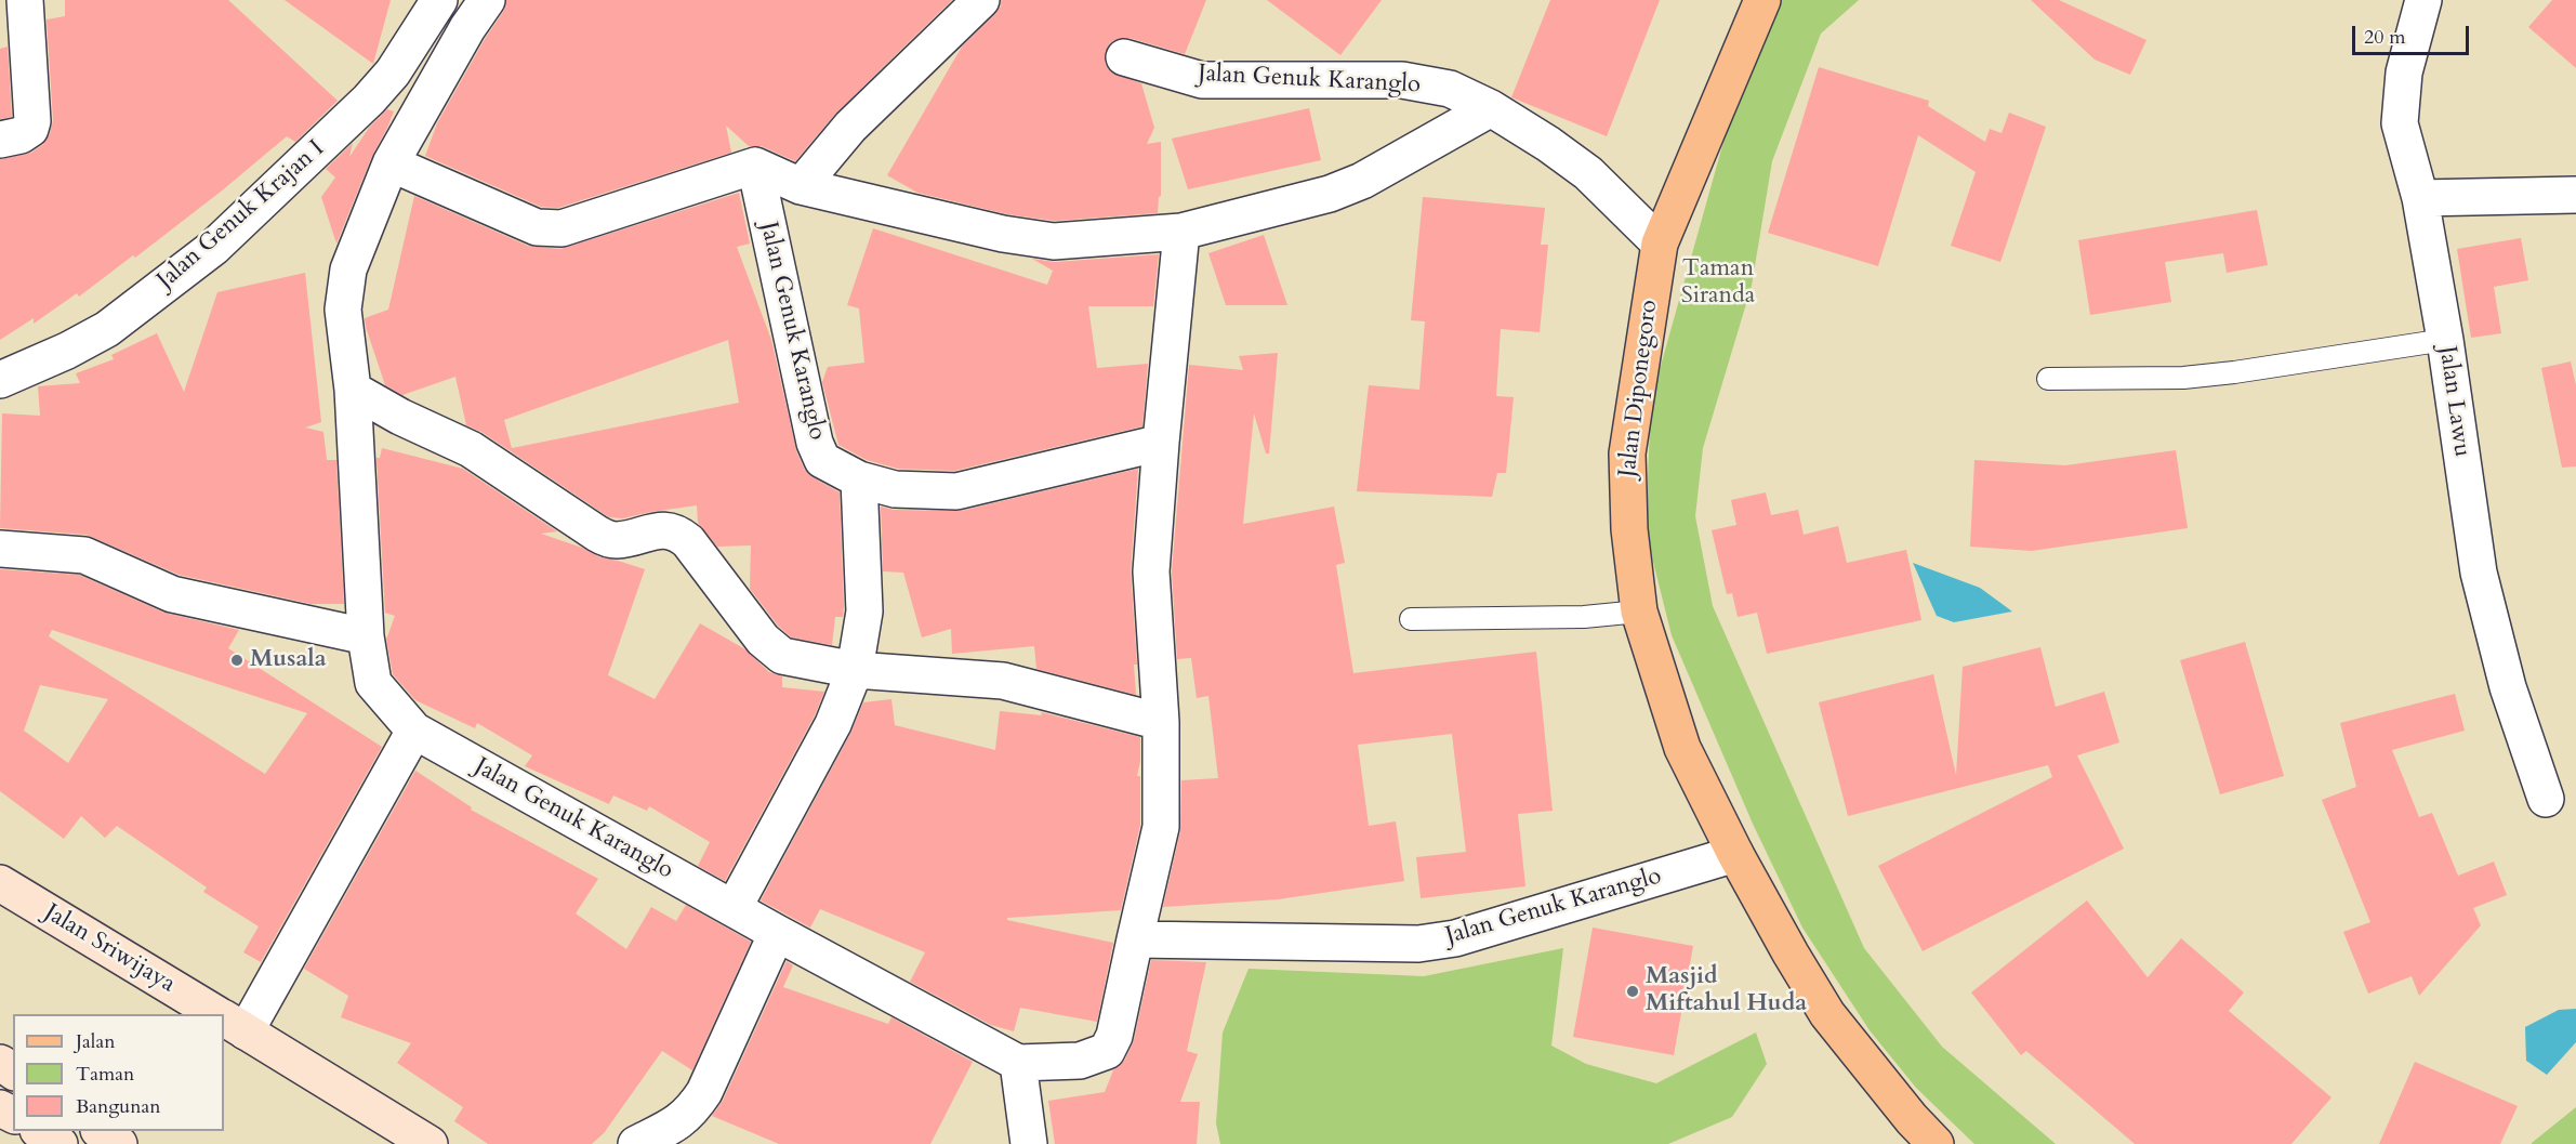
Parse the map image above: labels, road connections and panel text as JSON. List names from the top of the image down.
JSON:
{
  "streets": {
    "main road": ["Jalan Diponegoro", "Jalan Sriwijaya"],
    "street": ["Jalan Genuk Karanglo", "Jalan Genuk Krajan I", "Jalan Lawu"]
  },
  "crossings": [
    ["Jalan Genuk Karanglo", "Jalan Diponegoro"]
  ],
  "parks": ["Taman Siranda"],
  "places": ["Musala", "Masjid Miftahul Huda"],
  "legend": ["Jalan", "Taman", "Bangunan"],
  "scale_bar": "20 m"
}
